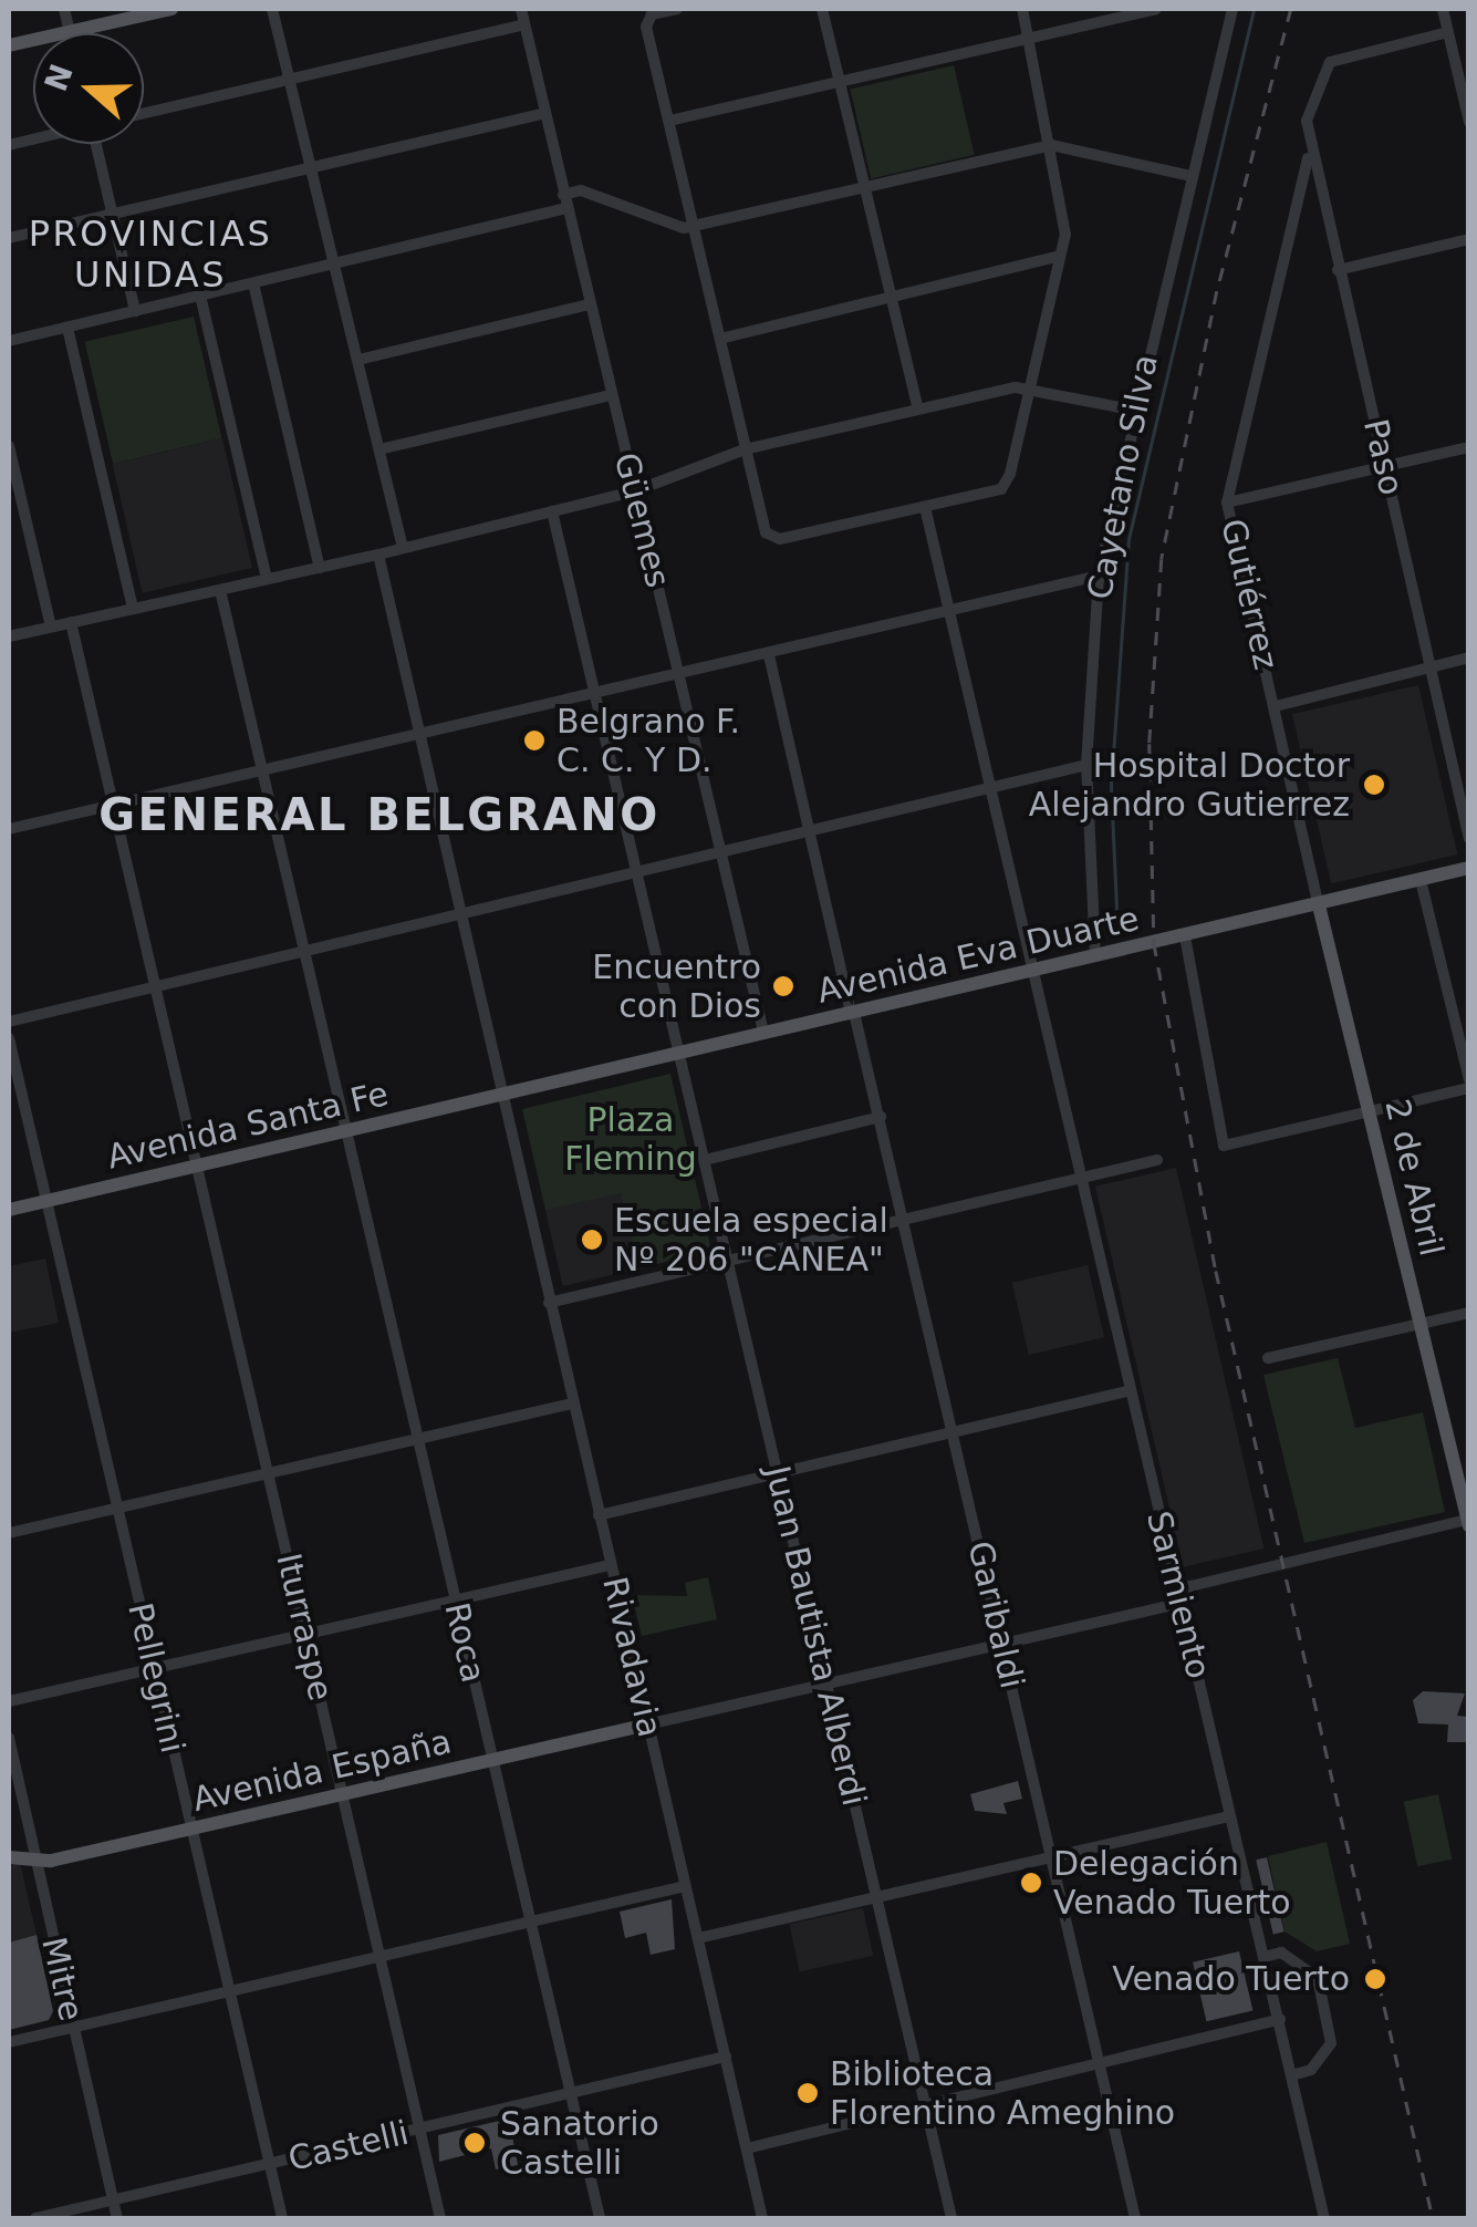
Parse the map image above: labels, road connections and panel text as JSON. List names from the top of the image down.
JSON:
{
  "streets": {
    "main road": [
      "Avenida Eva Duarte",
      "Avenida Santa Fe",
      "2 de Abril",
      "Avenida España"
    ],
    "street": [
      "Paso",
      "Cayetano Silva",
      "Güemes",
      "Gutiérrez",
      "Sarmiento",
      "Garibaldi",
      "Iturraspe",
      "Juan Bautista Alberdi",
      "Roca",
      "Rivadavia",
      "Pellegrini",
      "Mitre",
      "Castelli"
    ]
  },
  "crossings": [
    ["Paso", "Gutiérrez"],
    ["Cayetano Silva", "Avenida Eva Duarte"],
    ["Güemes", "Avenida Eva Duarte"],
    ["Gutiérrez", "Avenida Eva Duarte"],
    ["Gutiérrez", "2 de Abril"],
    ["Avenida Eva Duarte", "Avenida Santa Fe"],
    ["Avenida Eva Duarte", "2 de Abril"],
    ["Avenida Eva Duarte", "Sarmiento"],
    ["Avenida Eva Duarte", "Garibaldi"],
    ["Avenida Eva Duarte", "Juan Bautista Alberdi"],
    ["Avenida Eva Duarte", "Rivadavia"],
    ["Avenida Santa Fe", "Iturraspe"],
    ["Avenida Santa Fe", "Roca"],
    ["Avenida Santa Fe", "Rivadavia"],
    ["Avenida Santa Fe", "Pellegrini"],
    ["Iturraspe", "Avenida España"],
    ["Iturraspe", "Castelli"],
    ["Roca", "Avenida España"],
    ["Roca", "Castelli"],
    ["Rivadavia", "Avenida España"],
    ["Rivadavia", "Castelli"],
    ["Pellegrini", "Avenida España"],
    ["Pellegrini", "Castelli"],
    ["Avenida España", "Mitre"],
    ["Mitre", "Castelli"]
  ],
  "districts": ["PROVINCIAS UNIDAS", "GENERAL BELGRANO"],
  "parks": ["Plaza Fleming"],
  "places": [
    "Belgrano F. C. C. Y D.",
    "Hospital Doctor Alejandro Gutierrez",
    "Encuentro con Dios",
    "Escuela especial Nº 206 \"CANEA\"",
    "Delegación Venado Tuerto",
    "Venado Tuerto",
    "Biblioteca Florentino Ameghino",
    "Sanatorio Castelli"
  ],
  "north": "left"
}
